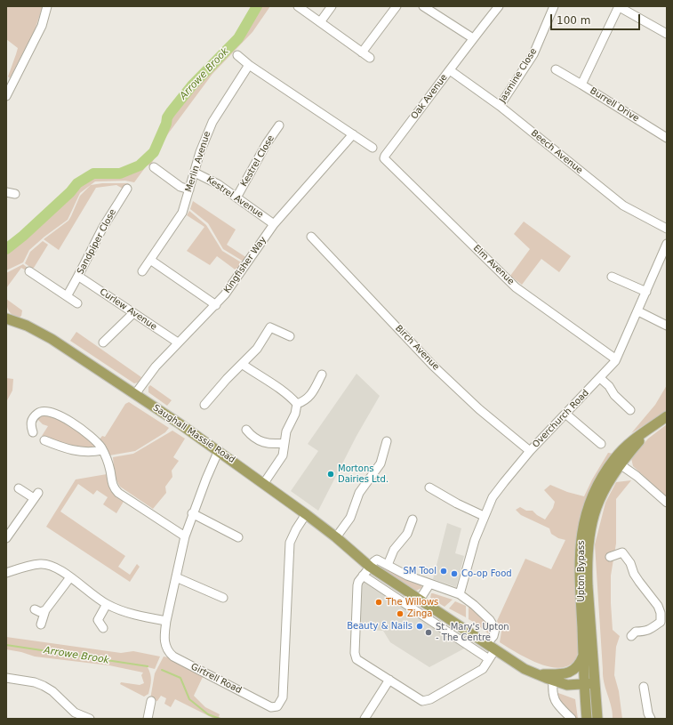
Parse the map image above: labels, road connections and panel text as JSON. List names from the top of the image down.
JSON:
{
  "streets": {
    "main road": ["Saughall Massie Road", "Upton Bypass"],
    "street": [
      "Jasmine Close",
      "Oak Avenue",
      "Burrell Drive",
      "Beech Avenue",
      "Kestrel Close",
      "Merlin Avenue",
      "Kestrel Avenue",
      "Sandpiper Close",
      "Kingfisher Way",
      "Elm Avenue",
      "Curlew Avenue",
      "Birch Avenue",
      "Overchurch Road",
      "Girtrell Road"
    ]
  },
  "crossings": [
    ["Jasmine Close", "Beech Avenue"],
    ["Oak Avenue", "Beech Avenue"],
    ["Oak Avenue", "Elm Avenue"],
    ["Kestrel Close", "Kestrel Avenue"],
    ["Merlin Avenue", "Kestrel Avenue"],
    ["Kestrel Avenue", "Kingfisher Way"],
    ["Sandpiper Close", "Curlew Avenue"],
    ["Kingfisher Way", "Curlew Avenue"],
    ["Kingfisher Way", "Saughall Massie Road"],
    ["Elm Avenue", "Overchurch Road"],
    ["Birch Avenue", "Overchurch Road"],
    ["Saughall Massie Road", "Upton Bypass"],
    ["Saughall Massie Road", "Girtrell Road"]
  ],
  "water": ["Arrowe Brook"],
  "places": [
    "Mortons Dairies Ltd.",
    "SM Tool",
    "Co-op Food",
    "The Willows",
    "Zinga",
    "Beauty & Nails",
    "St. Mary's Upton - The Centre"
  ],
  "scale_bar": "100 m"
}
